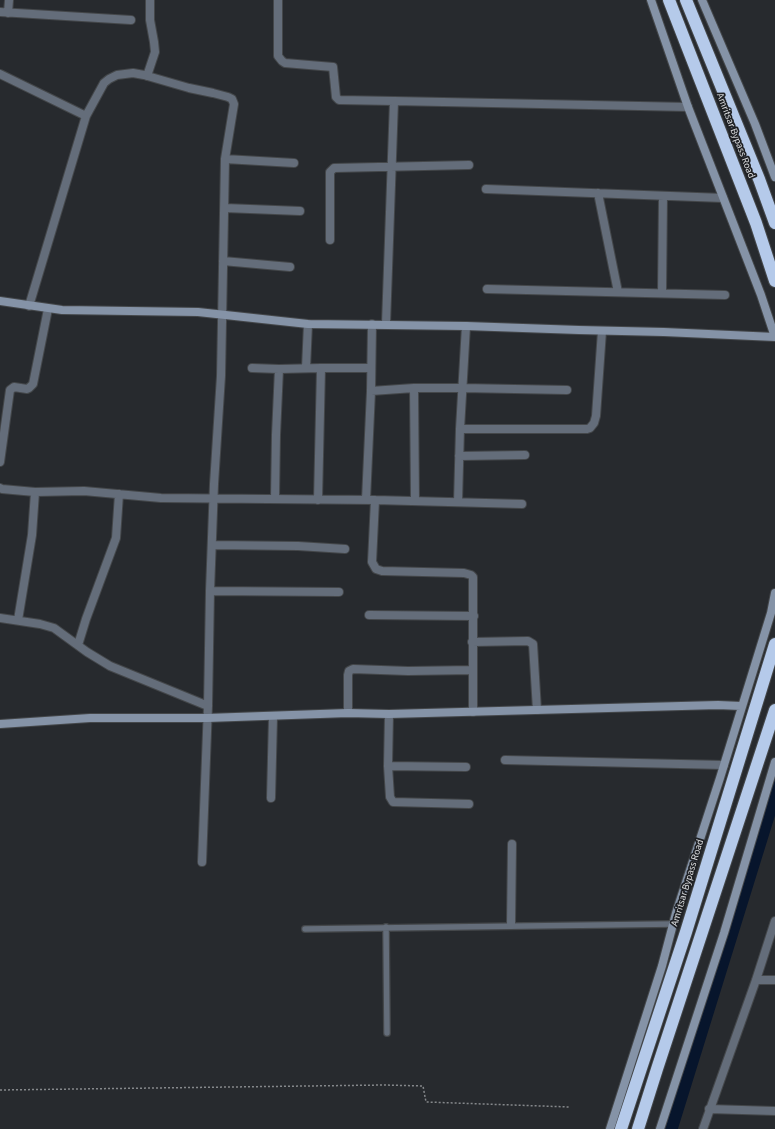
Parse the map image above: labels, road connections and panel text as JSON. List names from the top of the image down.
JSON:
{
  "streets": {
    "highway": ["Amritsar Bypass Road"]
  }
}
